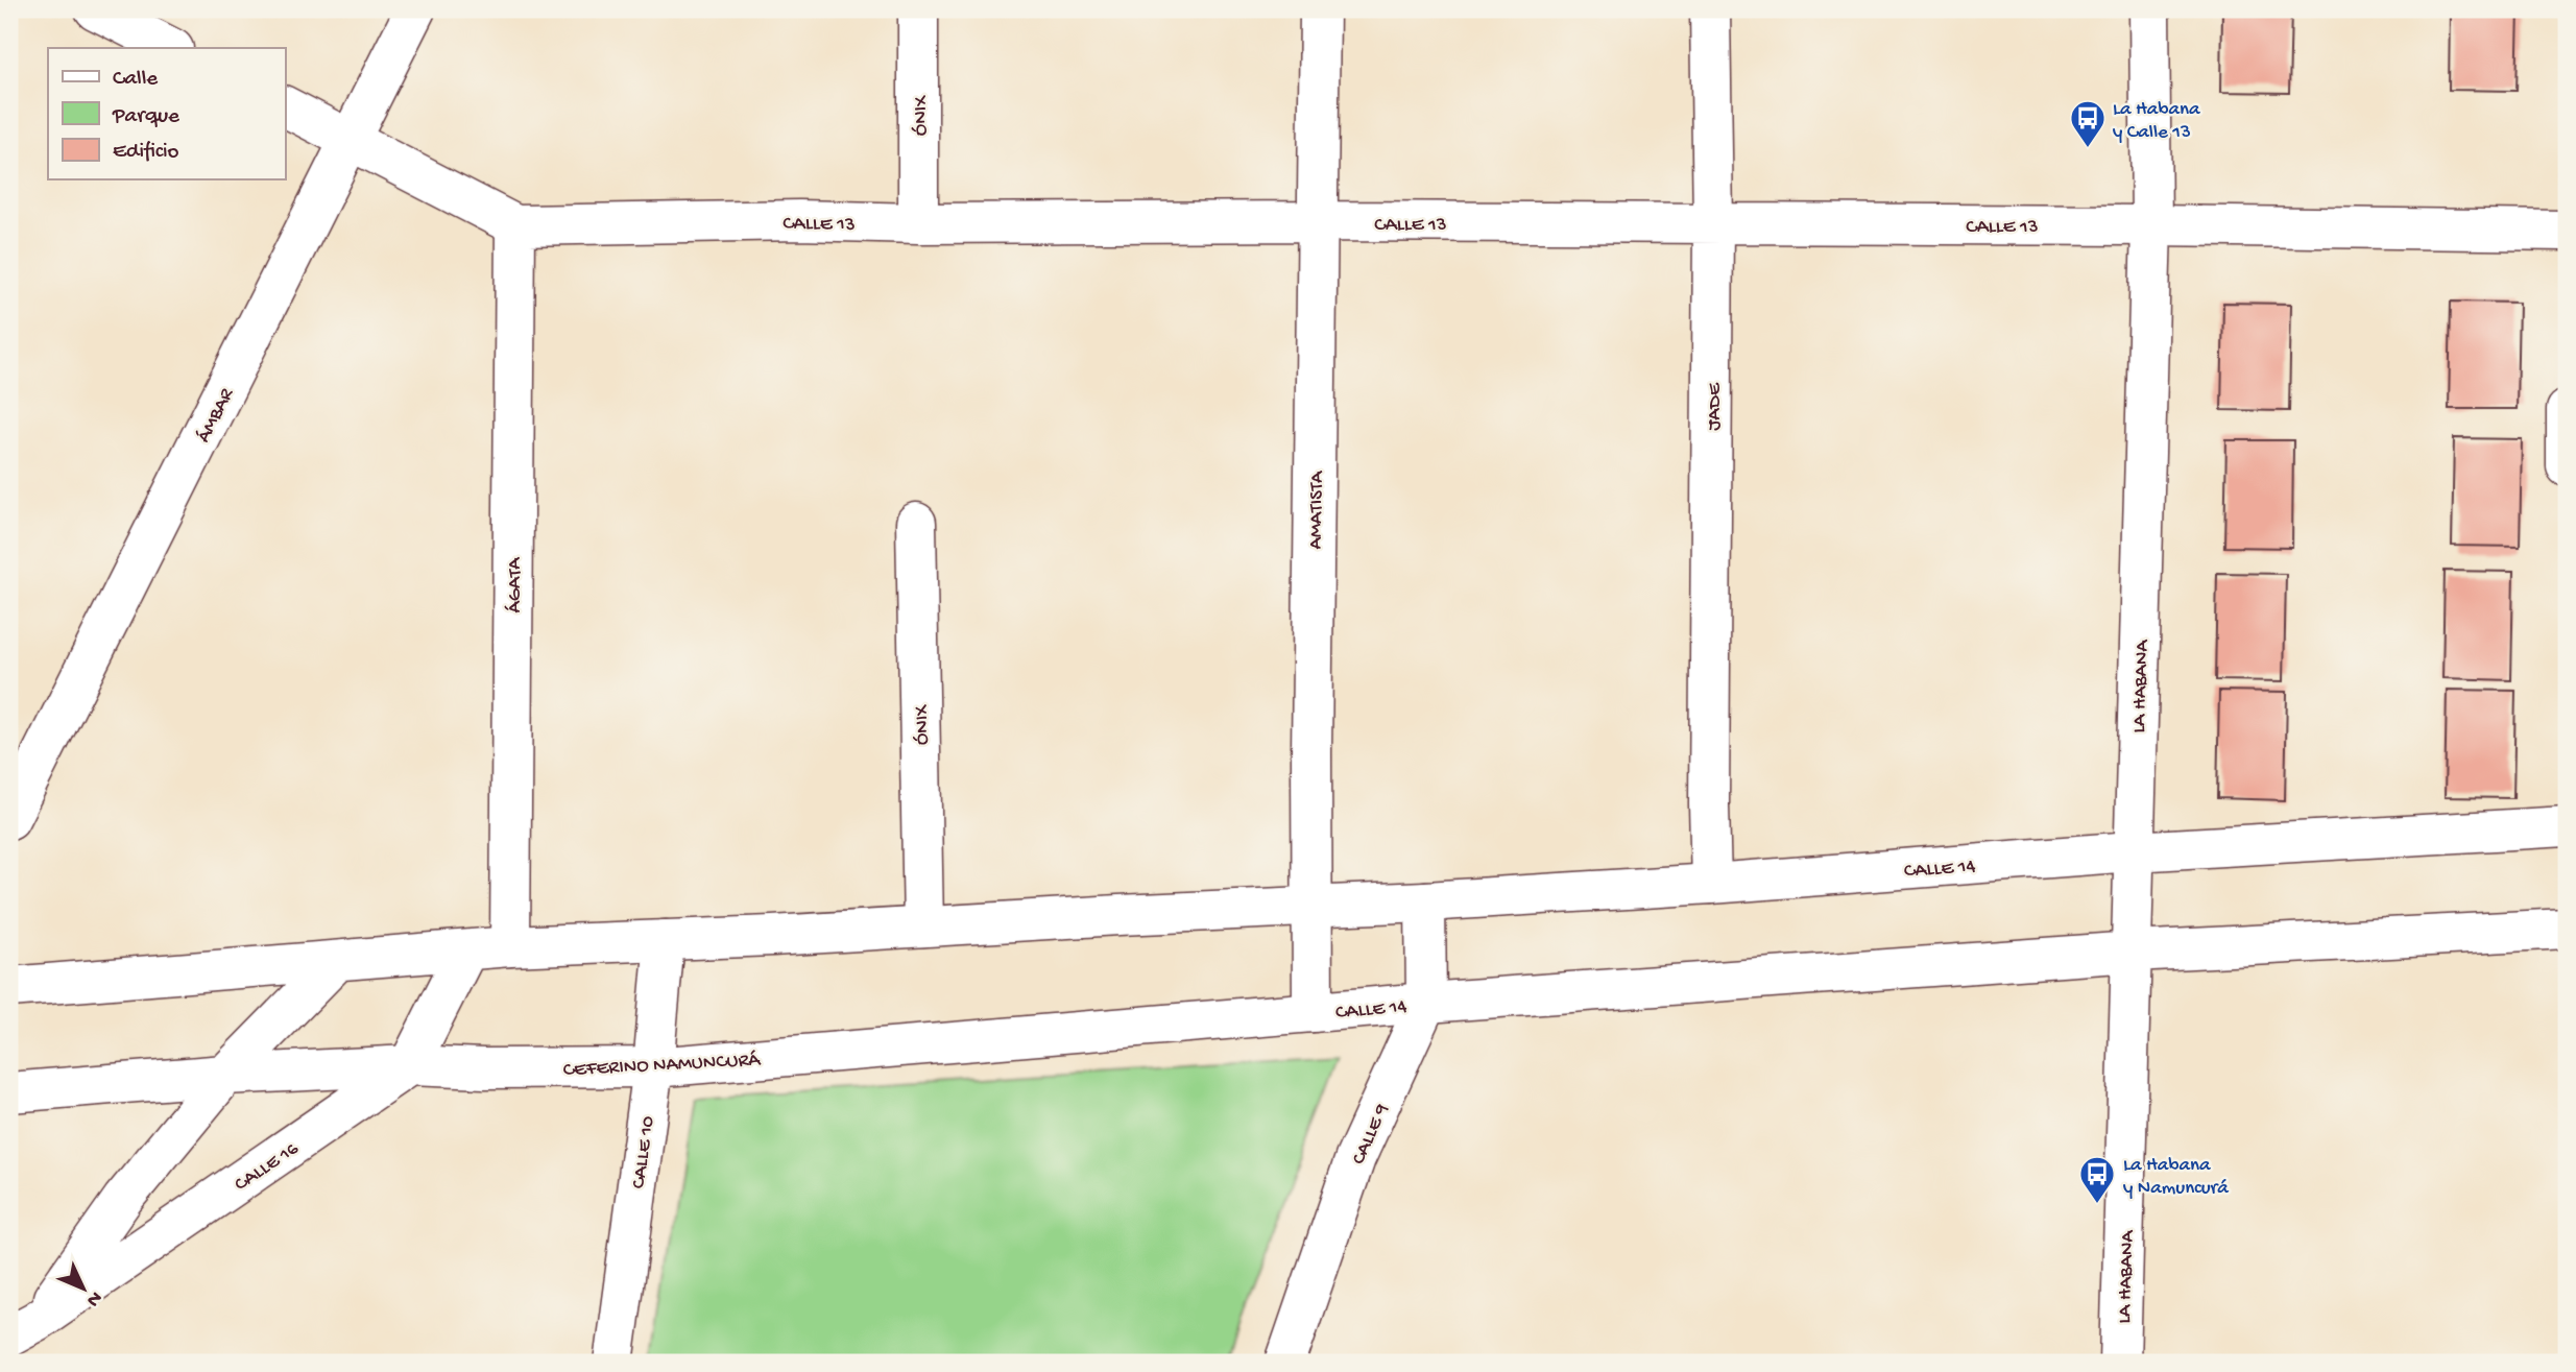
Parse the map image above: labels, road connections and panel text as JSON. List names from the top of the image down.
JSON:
{
  "streets": {
    "street": [
      "ÓNIX",
      "CALLE 13",
      "JADE",
      "ÁMBAR",
      "AMATISTA",
      "ÁGATA",
      "LA HABANA",
      "CALLE 14",
      "CEFERINO NAMUNCURÁ",
      "CALLE 9",
      "CALLE 10",
      "CALLE 16"
    ]
  },
  "crossings": [
    ["ÓNIX", "CALLE 13"],
    ["CALLE 13", "JADE"],
    ["CALLE 13", "ÁMBAR"],
    ["CALLE 13", "AMATISTA"],
    ["CALLE 13", "ÁGATA"],
    ["CALLE 13", "LA HABANA"],
    ["JADE", "CALLE 14"],
    ["AMATISTA", "CALLE 14"],
    ["AMATISTA", "CEFERINO NAMUNCURÁ"],
    ["LA HABANA", "CALLE 14"],
    ["CALLE 14", "CEFERINO NAMUNCURÁ"],
    ["CALLE 14", "CALLE 9"],
    ["CEFERINO NAMUNCURÁ", "CALLE 10"],
    ["CEFERINO NAMUNCURÁ", "CALLE 16"]
  ],
  "places": {
    "bus stop": ["La Habana y Calle 13", "La Habana y Namuncurá"]
  },
  "legend": ["Calle", "Parque", "Edificio"],
  "north": "bottom right"
}
